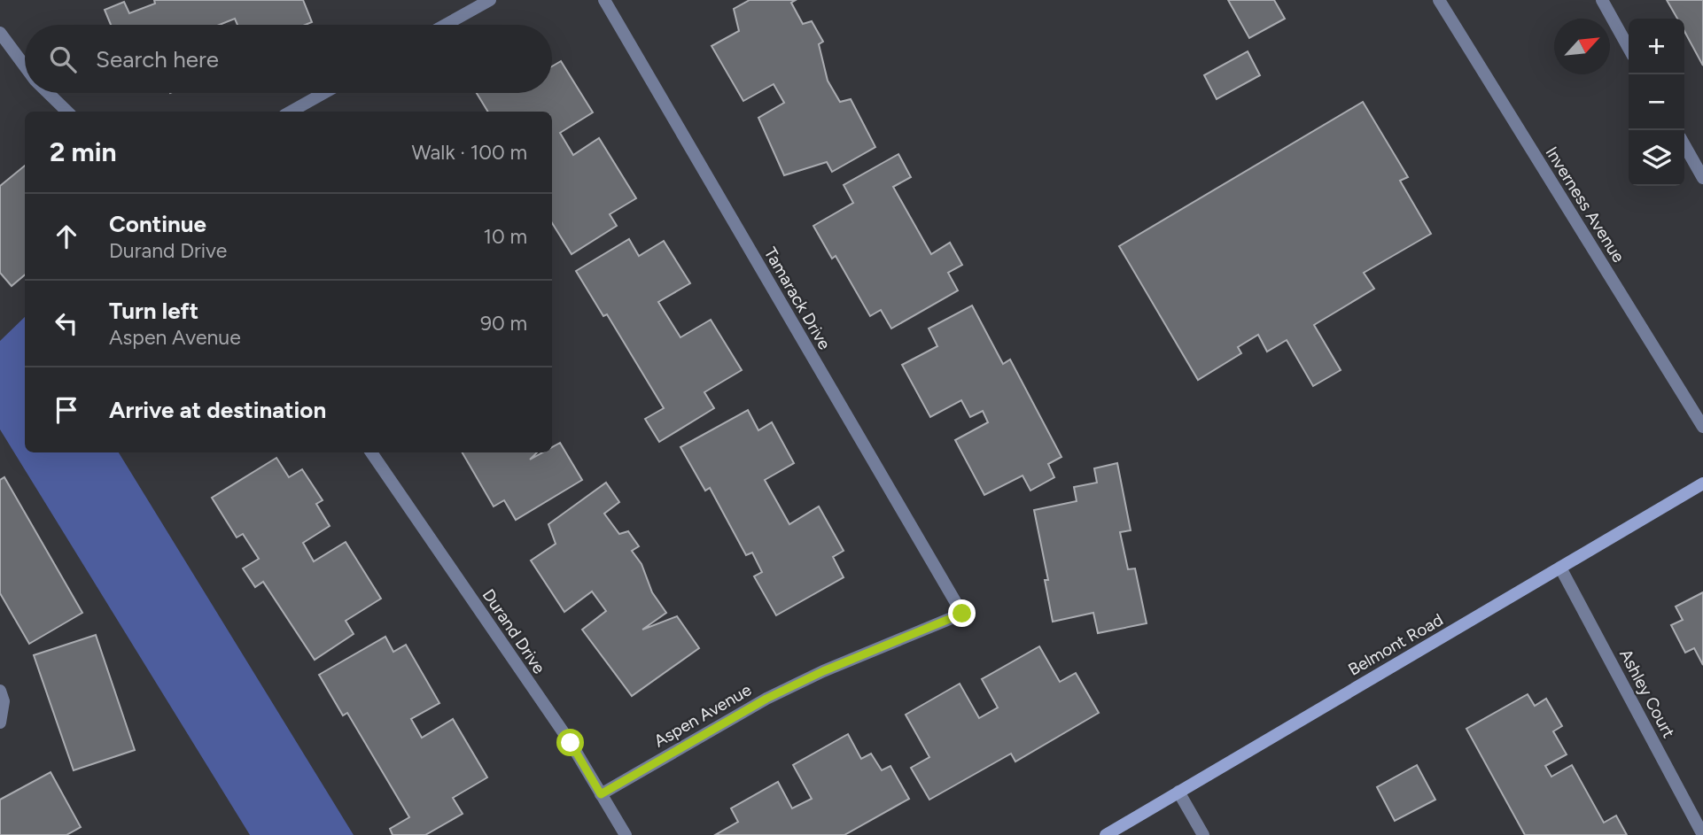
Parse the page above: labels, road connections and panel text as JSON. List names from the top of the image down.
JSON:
{
  "streets": {
    "main road": ["Belmont Road"],
    "street": [
      "Inverness Avenue",
      "Tamarack Drive",
      "Durand Drive",
      "Ashley Court",
      "Aspen Avenue"
    ]
  },
  "crossings": [
    ["Tamarack Drive", "Aspen Avenue"],
    ["Durand Drive", "Aspen Avenue"],
    ["Belmont Road", "Ashley Court"]
  ],
  "north": "top right",
  "page": {
    "map_buttons": ["+", "−"],
    "search": "Search here",
    "heading": ["2 min", "Walk · 100 m"],
    "list": [
      ["Continue", "Durand Drive", "10 m"],
      ["Turn left", "Aspen Avenue", "90 m"],
      "Arrive at destination"
    ]
  }
}
